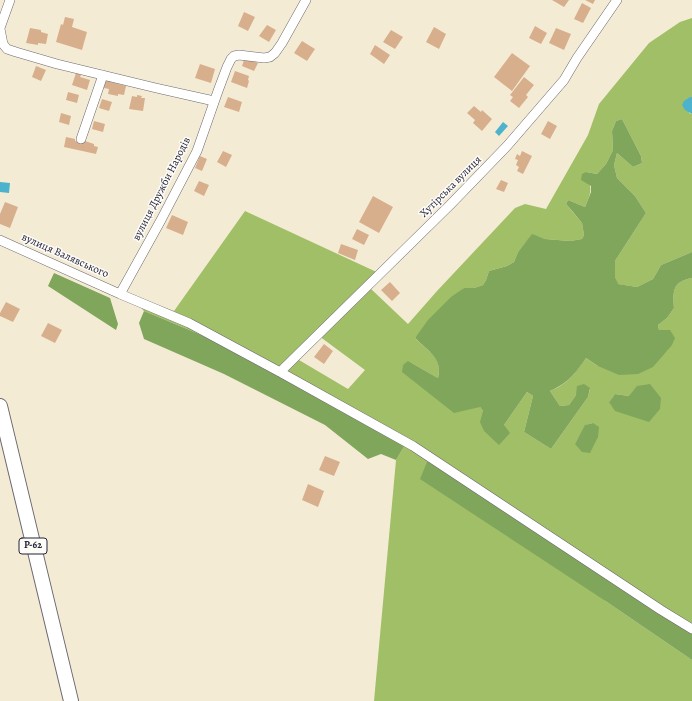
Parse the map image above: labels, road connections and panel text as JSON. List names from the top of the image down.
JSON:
{
  "streets": {
    "main road": ["Р-62"],
    "street": ["Хутірська вулиця", "вулиця Дружби Народів", "вулиця Валявського"]
  },
  "crossings": [
    ["Хутірська вулиця", "вулиця Валявського"],
    ["вулиця Дружби Народів", "вулиця Валявського"]
  ]
}
